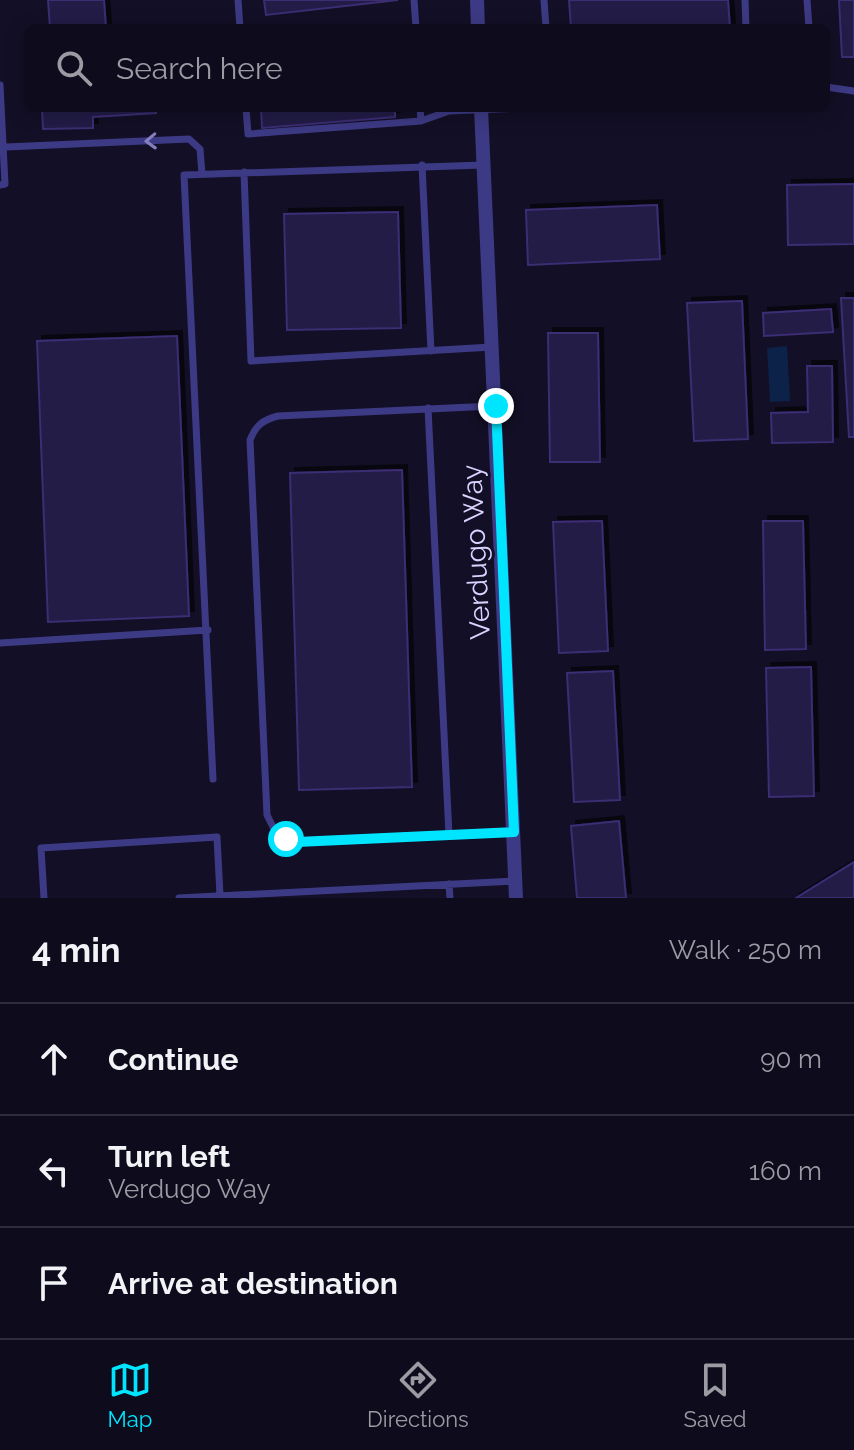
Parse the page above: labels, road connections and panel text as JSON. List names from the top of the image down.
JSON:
{
  "streets": {
    "street": ["Verdugo Way"]
  },
  "page": {
    "search": "Search here",
    "heading": ["4 min", "Walk · 250 m"],
    "list": [
      ["Continue", "90 m"],
      ["Turn left", "Verdugo Way", "160 m"],
      "Arrive at destination"
    ],
    "nav": ["Map", "Directions", "Saved"]
  }
}
